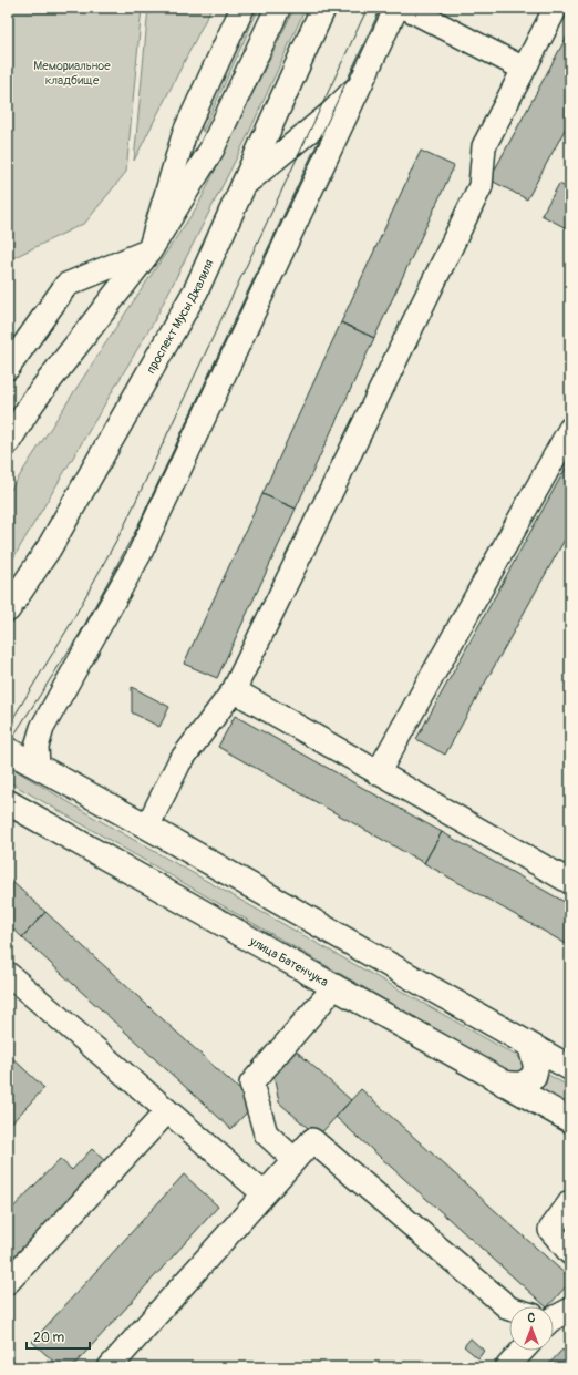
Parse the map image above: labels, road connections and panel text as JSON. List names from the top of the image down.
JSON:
{
  "streets": {
    "main road": ["проспект Мусы Джалиля", "улица Батенчука"]
  },
  "parks": ["Мемориальное кладбище"],
  "scale_bar": "20 m",
  "north": "top"
}
